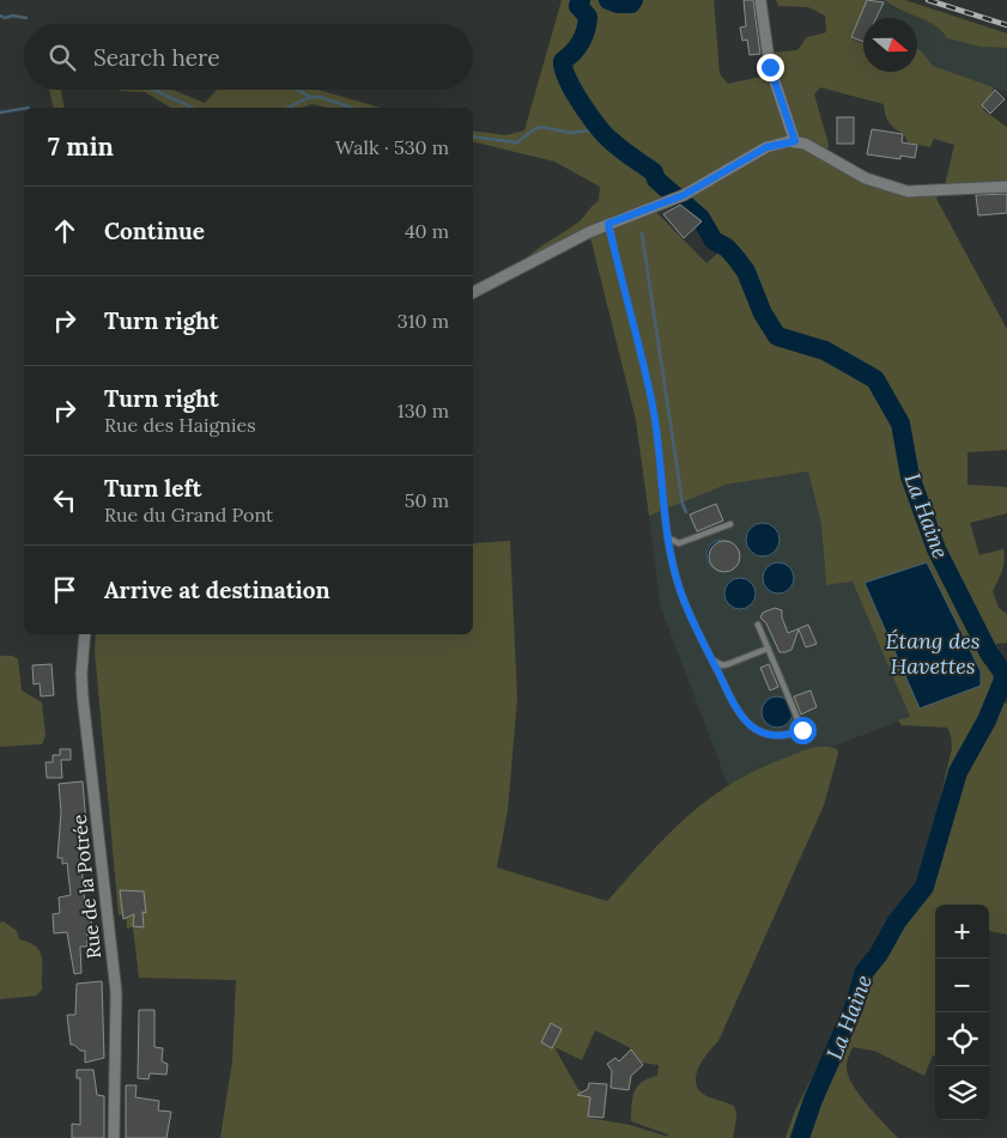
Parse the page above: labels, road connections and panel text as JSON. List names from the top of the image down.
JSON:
{
  "streets": {
    "street": ["Rue de la Potrée"]
  },
  "water": ["La Haine", "Étang des Havettes"],
  "north": "right",
  "page": {
    "search": "Search here",
    "heading": ["7 min", "Walk · 530 m"],
    "list": [
      ["Continue", "40 m"],
      ["Turn right", "310 m"],
      ["Turn right", "Rue des Haignies", "130 m"],
      ["Turn left", "Rue du Grand Pont", "50 m"],
      "Arrive at destination"
    ],
    "map_buttons": ["+", "−"]
  }
}
